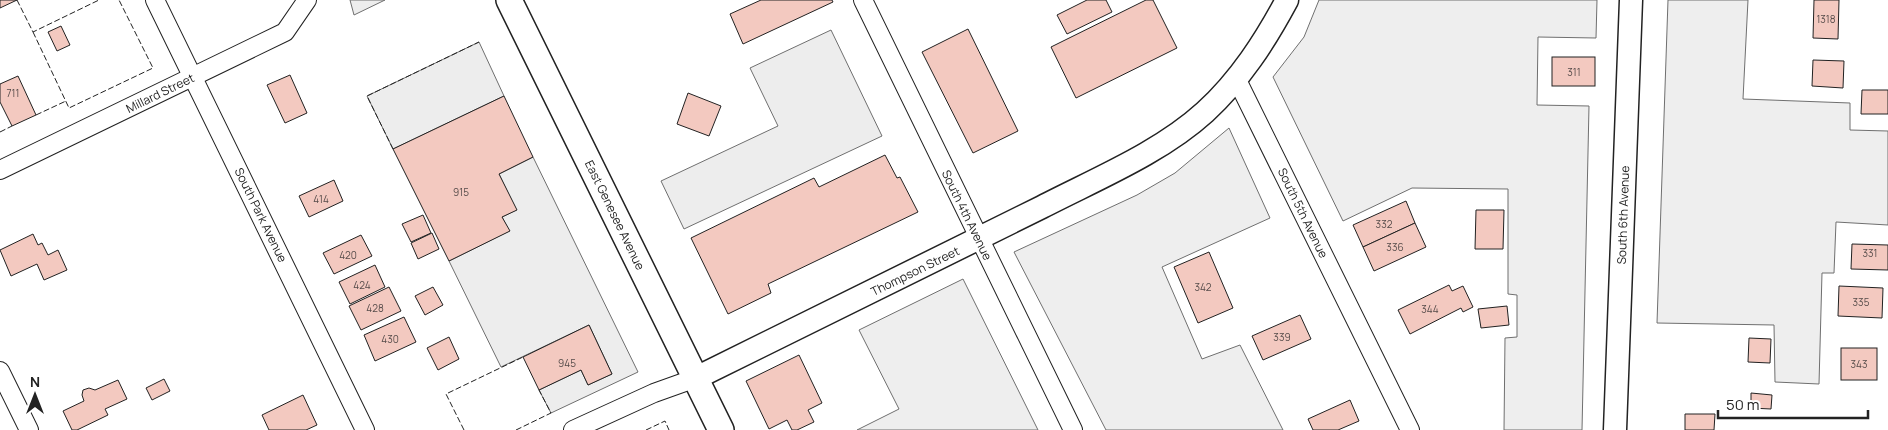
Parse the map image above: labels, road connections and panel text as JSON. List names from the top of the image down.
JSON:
{
  "streets": {
    "main road": ["East Genesee Avenue"],
    "street": [
      "Millard Street",
      "South 5th Avenue",
      "South Park Avenue",
      "South 4th Avenue",
      "South 6th Avenue",
      "Thompson Street"
    ]
  },
  "crossings": [
    ["Millard Street", "South Park Avenue"],
    ["South 5th Avenue", "Thompson Street"],
    ["East Genesee Avenue", "Thompson Street"],
    ["South 4th Avenue", "Thompson Street"]
  ],
  "house_numbers": [
    "1318",
    "311",
    "711",
    "915",
    "414",
    "332",
    "336",
    "331",
    "420",
    "424",
    "342",
    "335",
    "428",
    "344",
    "339",
    "430",
    "945",
    "343"
  ],
  "scale_bar": "50 m",
  "north": "top"
}
